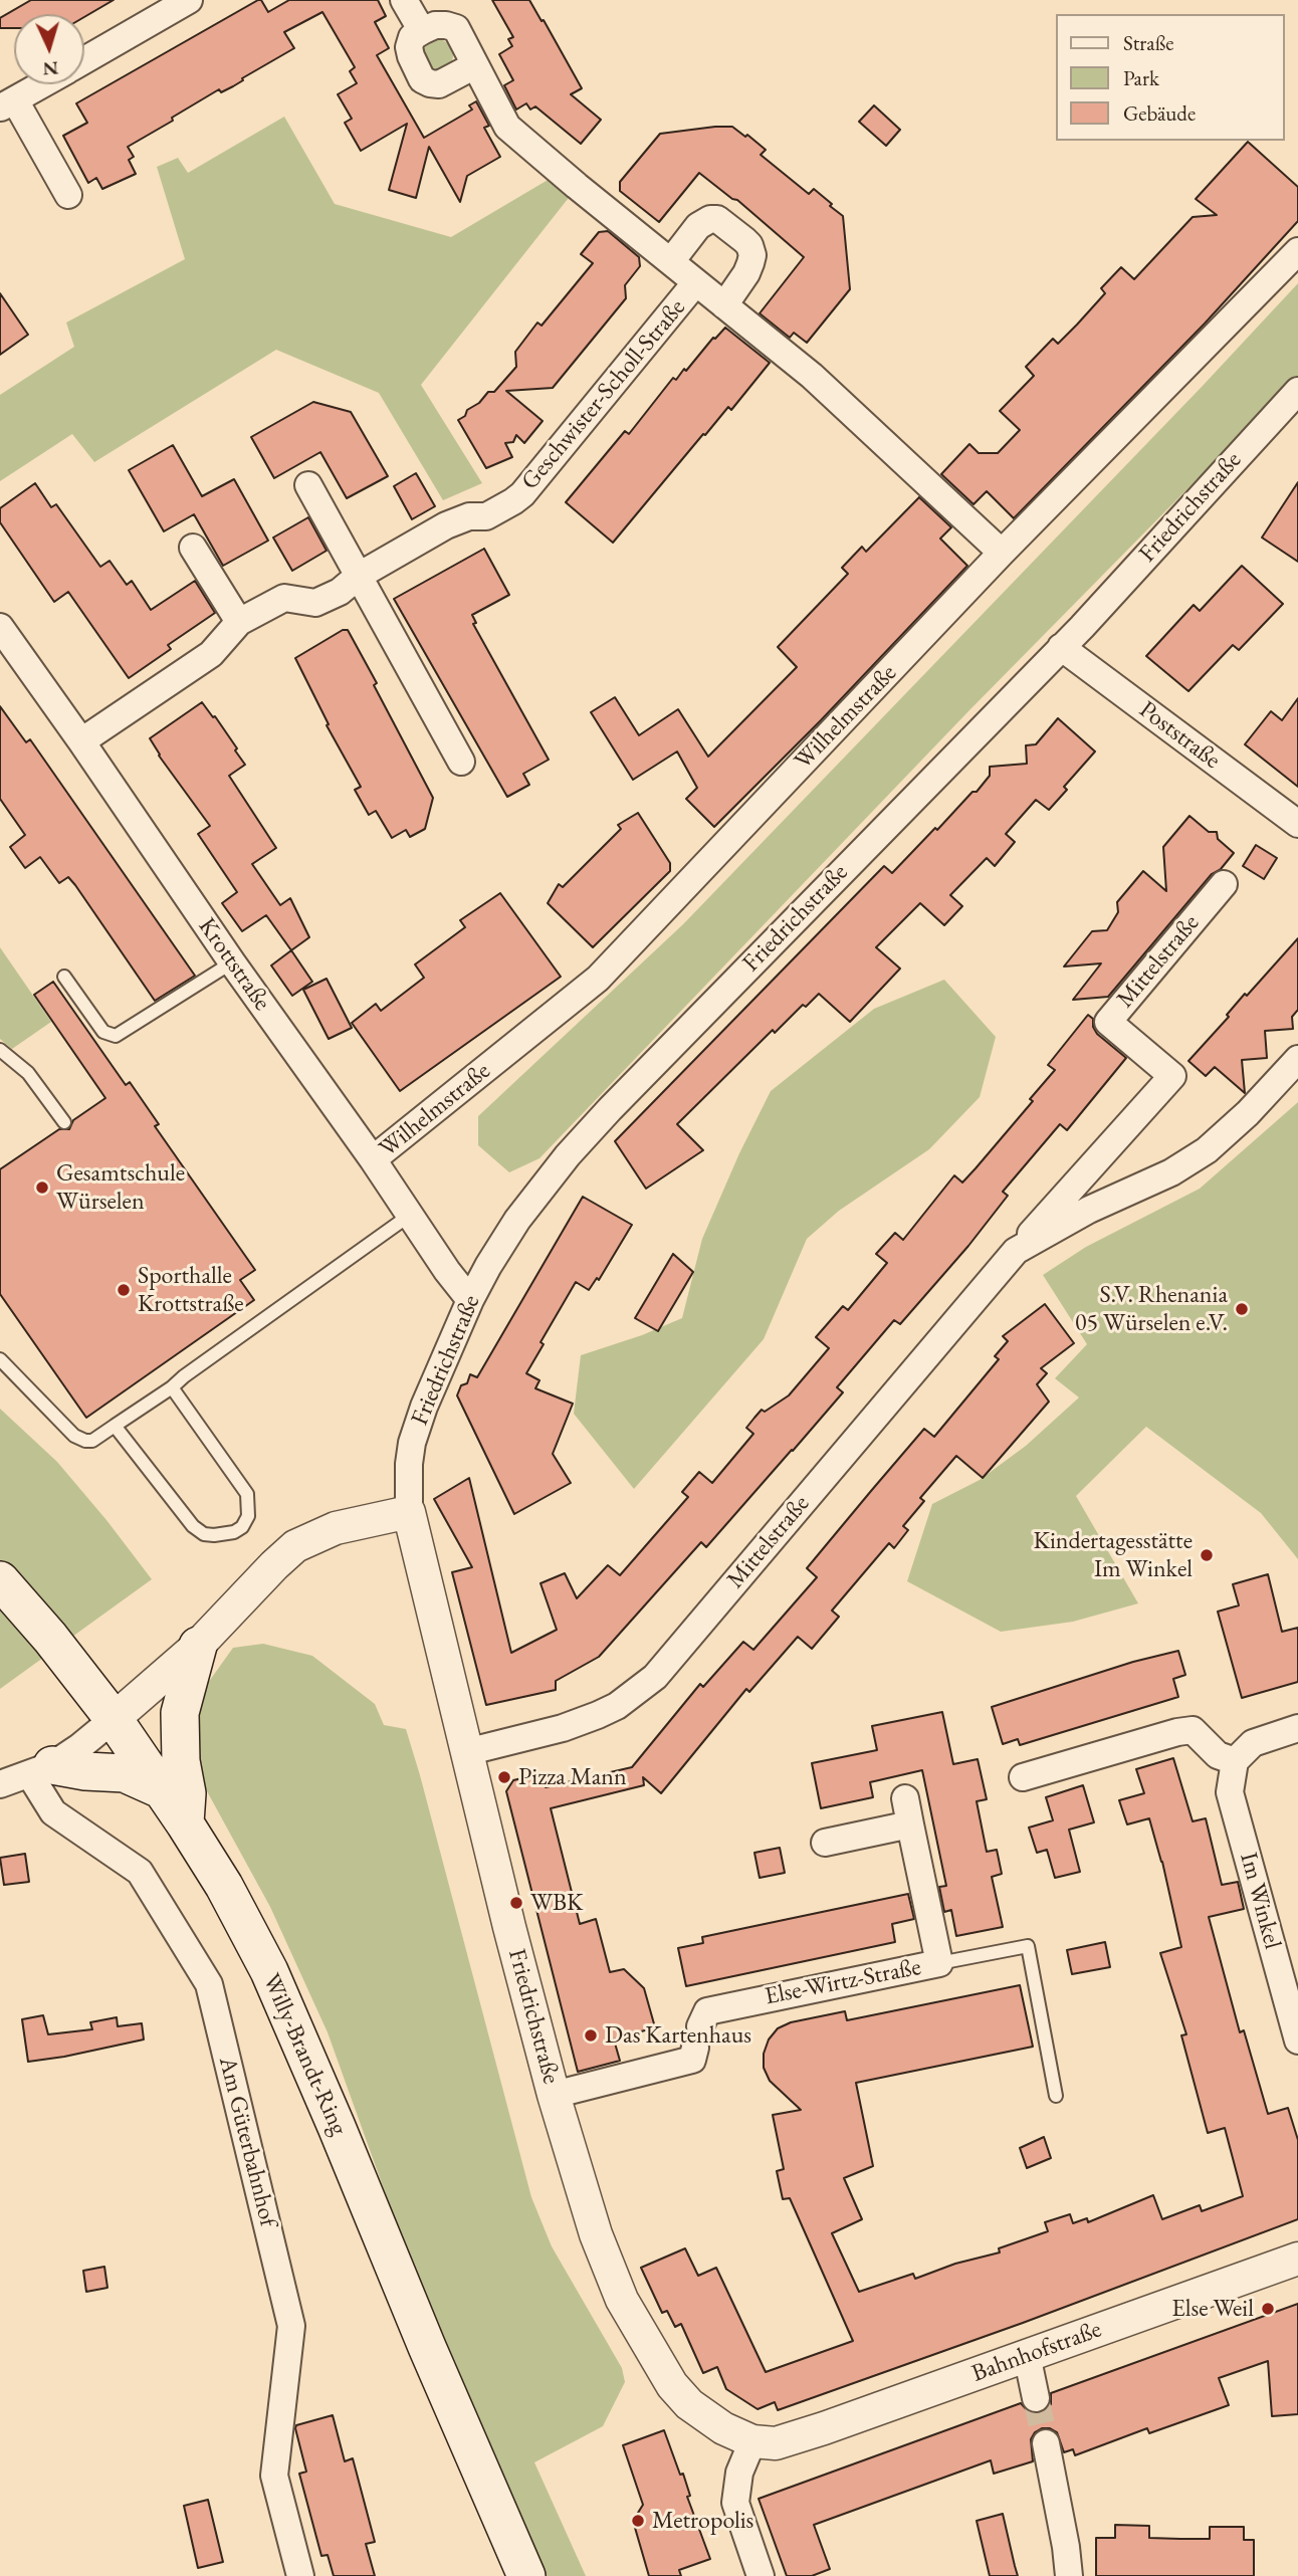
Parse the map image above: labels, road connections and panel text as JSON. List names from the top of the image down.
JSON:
{
  "streets": {
    "main road": ["Willy-Brandt-Ring"],
    "street": [
      "Geschwister-Scholl-Straße",
      "Friedrichstraße",
      "Wilhelmstraße",
      "Poststraße",
      "Mittelstraße",
      "Krottstraße",
      "Im Winkel",
      "Else-Wirtz-Straße",
      "Am Güterbahnhof",
      "Bahnhofstraße"
    ]
  },
  "crossings": [
    ["Geschwister-Scholl-Straße", "Wilhelmstraße"],
    ["Geschwister-Scholl-Straße", "Krottstraße"],
    ["Friedrichstraße", "Poststraße"],
    ["Friedrichstraße", "Mittelstraße"],
    ["Friedrichstraße", "Krottstraße"],
    ["Friedrichstraße", "Else-Wirtz-Straße"],
    ["Friedrichstraße", "Bahnhofstraße"],
    ["Wilhelmstraße", "Krottstraße"]
  ],
  "places": [
    "Gesamtschule Würselen",
    "Sporthalle Krottstraße",
    "S.V. Rhenania 05 Würselen e.V.",
    "Kindertagesstätte Im Winkel",
    "Pizza Mann",
    "WBK",
    "Das Kartenhaus",
    "Else Weil",
    "Metropolis"
  ],
  "legend": ["Straße", "Park", "Gebäude"],
  "north": "bottom"
}
